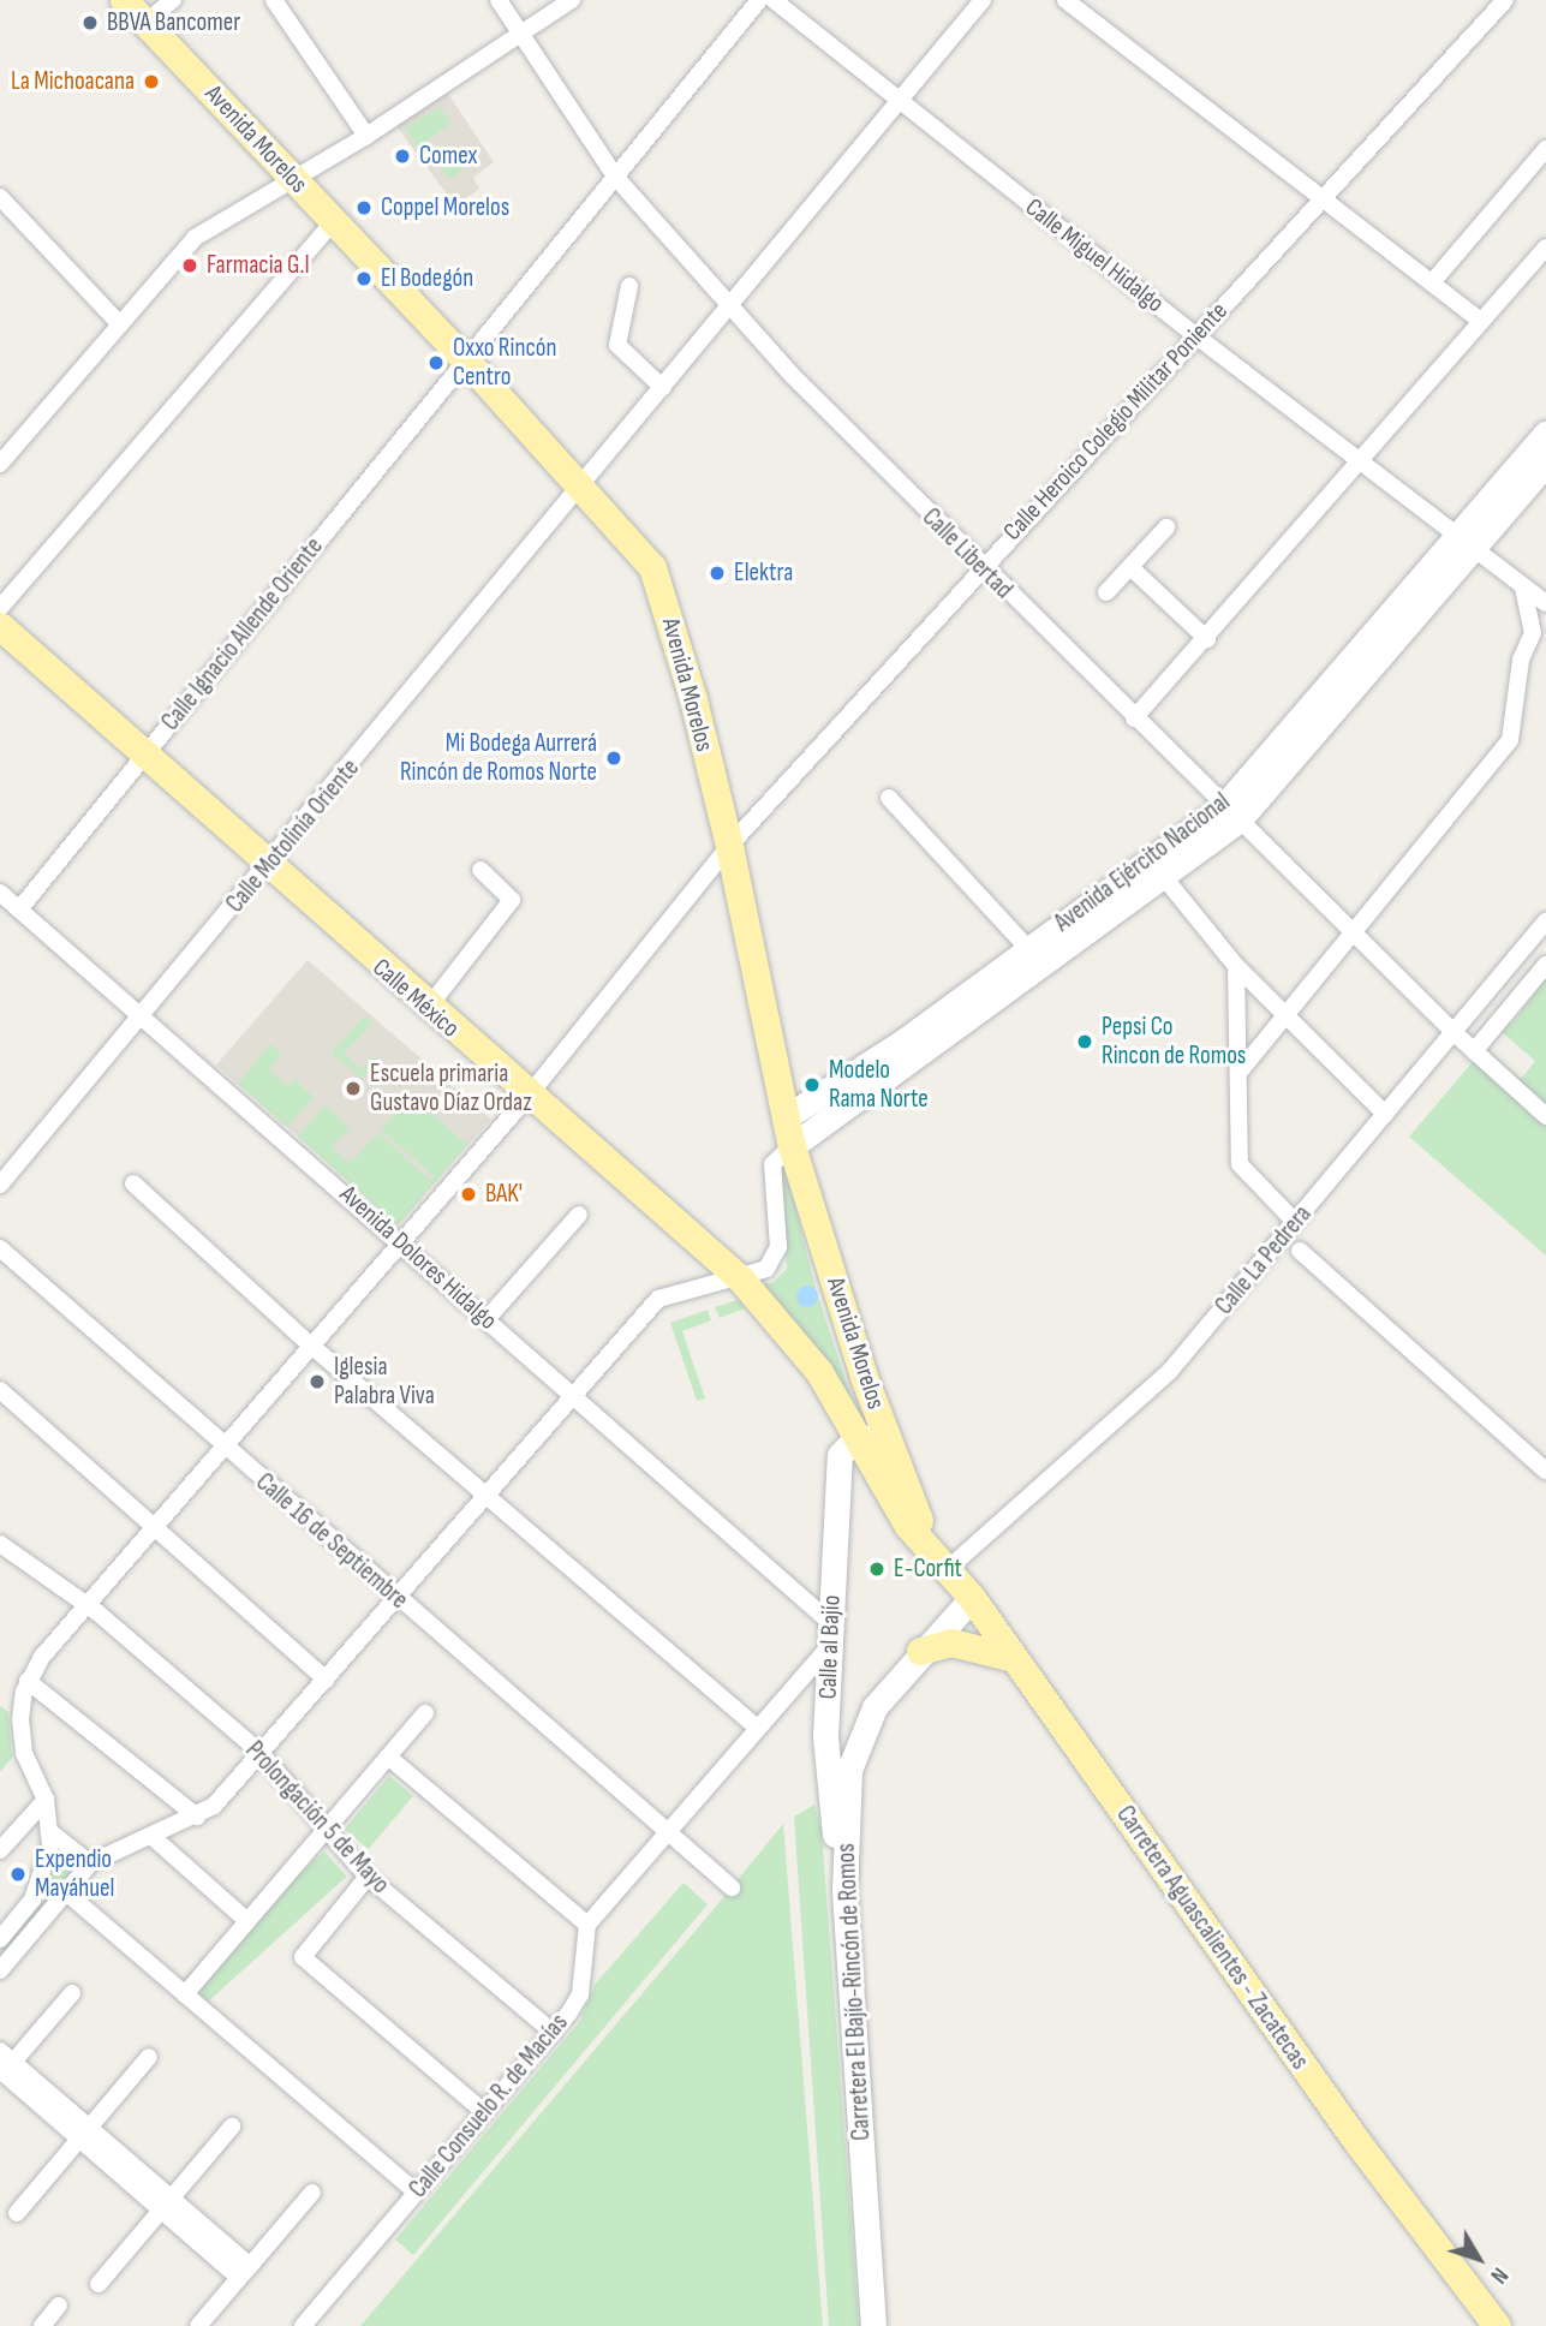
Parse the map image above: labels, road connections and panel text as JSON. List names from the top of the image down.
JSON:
{
  "streets": {
    "main road": [
      "Avenida Morelos",
      "Avenida Ejército Nacional",
      "Calle México",
      "Calle al Bajío",
      "Carretera Aguascalientes - Zacatecas",
      "Carretera El Bajío-Rincón de Romos"
    ],
    "street": [
      "Calle Miguel Hidalgo",
      "Calle Heroico Colegio Militar Poniente",
      "Calle Libertad",
      "Calle Ignacio Allende Oriente",
      "Calle Motolinía Oriente",
      "Avenida Dolores Hidalgo",
      "Calle La Pedrera",
      "Calle 16 de Septiembre",
      "Prolongación 5 de Mayo",
      "Calle Consuelo R. de Macías"
    ]
  },
  "crossings": [
    ["Avenida Morelos", "Calle Heroico Colegio Militar Poniente"],
    ["Avenida Morelos", "Calle Ignacio Allende Oriente"],
    ["Avenida Morelos", "Calle Motolinía Oriente"],
    ["Avenida Morelos", "Avenida Ejército Nacional"],
    ["Avenida Morelos", "Calle México"],
    ["Avenida Morelos", "Calle La Pedrera"],
    ["Avenida Morelos", "Carretera Aguascalientes - Zacatecas"],
    ["Calle Miguel Hidalgo", "Calle Heroico Colegio Militar Poniente"],
    ["Calle Miguel Hidalgo", "Calle Motolinía Oriente"],
    ["Calle Miguel Hidalgo", "Avenida Ejército Nacional"],
    ["Calle Heroico Colegio Militar Poniente", "Calle Libertad"],
    ["Calle Heroico Colegio Militar Poniente", "Calle México"],
    ["Calle Heroico Colegio Militar Poniente", "Avenida Dolores Hidalgo"],
    ["Calle Heroico Colegio Militar Poniente", "Calle 16 de Septiembre"],
    ["Calle Heroico Colegio Militar Poniente", "Prolongación 5 de Mayo"],
    ["Calle Libertad", "Calle Ignacio Allende Oriente"],
    ["Calle Libertad", "Calle Motolinía Oriente"],
    ["Calle Libertad", "Avenida Ejército Nacional"],
    ["Calle Libertad", "Calle La Pedrera"],
    ["Calle Ignacio Allende Oriente", "Calle México"],
    ["Calle Ignacio Allende Oriente", "Avenida Dolores Hidalgo"],
    ["Calle Motolinía Oriente", "Calle México"],
    ["Calle Motolinía Oriente", "Avenida Dolores Hidalgo"],
    ["Calle México", "Calle La Pedrera"],
    ["Calle México", "Calle al Bajío"],
    ["Calle México", "Carretera Aguascalientes - Zacatecas"],
    ["Avenida Dolores Hidalgo", "Calle al Bajío"],
    ["Calle La Pedrera", "Carretera Aguascalientes - Zacatecas"],
    ["Calle al Bajío", "Carretera El Bajío-Rincón de Romos"],
    ["Prolongación 5 de Mayo", "Calle Consuelo R. de Macías"],
    ["Carretera Aguascalientes - Zacatecas", "Carretera El Bajío-Rincón de Romos"]
  ],
  "places": [
    "BBVA Bancomer",
    "La Michoacana",
    "Comex",
    "Coppel Morelos",
    "Farmacia G.I",
    "El Bodegón",
    "Oxxo Rincón Centro",
    "Elektra",
    "Mi Bodega Aurrerá Rincón de Romos Norte",
    "Pepsi Co Rincon de Romos",
    "Modelo Rama Norte",
    "Escuela primaria Gustavo Díaz Ordaz",
    "BAK'",
    "Iglesia Palabra Viva",
    "E-Corfit",
    "Expendio Mayáhuel"
  ],
  "north": "bottom right"
}
